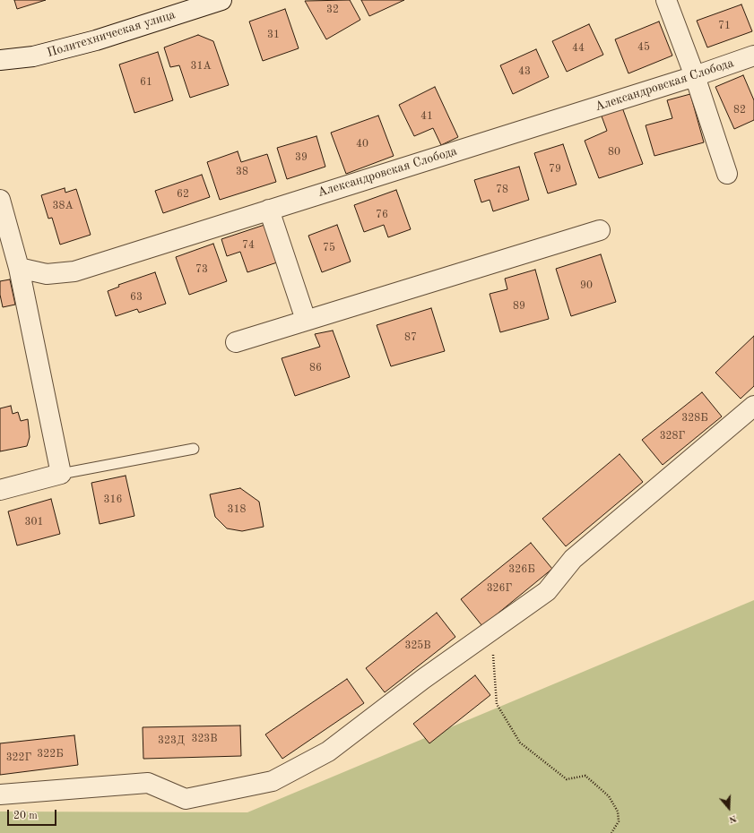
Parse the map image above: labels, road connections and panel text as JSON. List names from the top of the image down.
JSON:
{
  "streets": {
    "street": ["Политехническая улица", "Александровская Слобода"]
  },
  "house_numbers": [
    "32",
    "71",
    "31",
    "45",
    "44",
    "31А",
    "43",
    "61",
    "82",
    "41",
    "40",
    "80",
    "39",
    "79",
    "38",
    "78",
    "62",
    "38А",
    "76",
    "74",
    "75",
    "73",
    "90",
    "63",
    "89",
    "87",
    "86",
    "328Б",
    "328Г",
    "316",
    "318",
    "301",
    "326Б",
    "326Г",
    "325В",
    "323В",
    "323Д",
    "322Б",
    "322Г"
  ],
  "scale_bar": "20 m",
  "north": "bottom"
}
